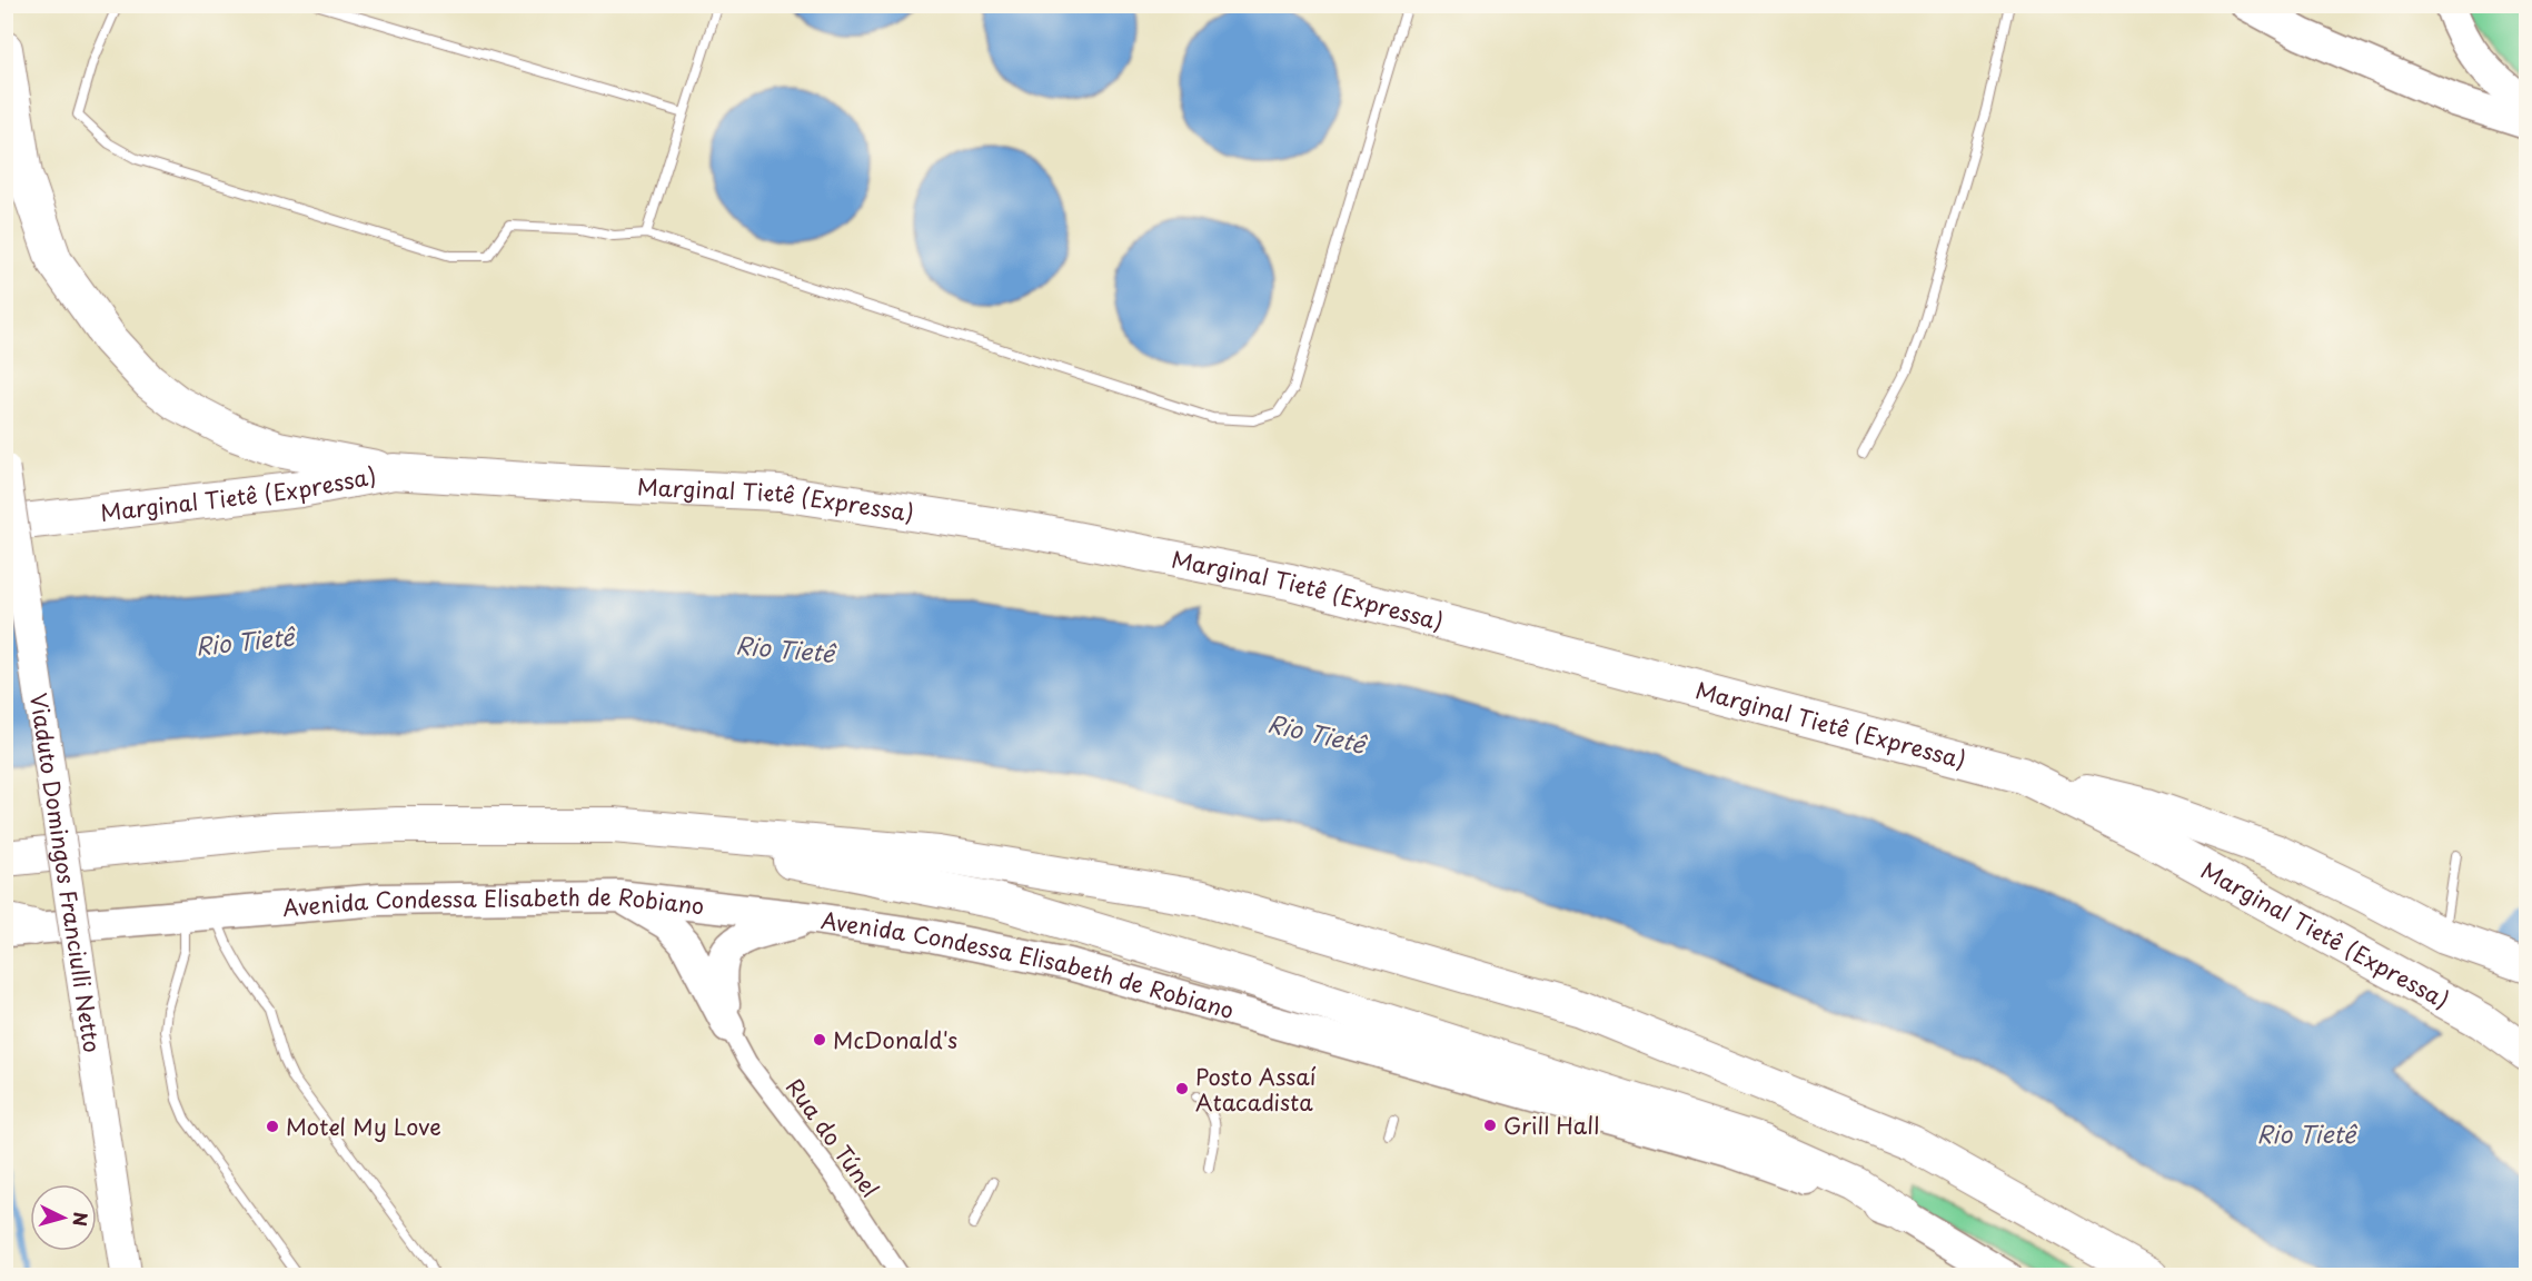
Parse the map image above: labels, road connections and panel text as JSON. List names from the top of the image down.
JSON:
{
  "streets": {
    "highway": ["Marginal Tietê (Expressa)", "Avenida Condessa Elisabeth de Robiano"],
    "main road": ["Viaduto Domingos Franciulli Netto"],
    "street": ["Rua do Túnel"]
  },
  "water": ["Rio Tietê"],
  "places": [
    "McDonald's",
    "Posto Assaí Atacadista",
    "Grill Hall",
    "Motel My Love"
  ],
  "north": "right"
}
